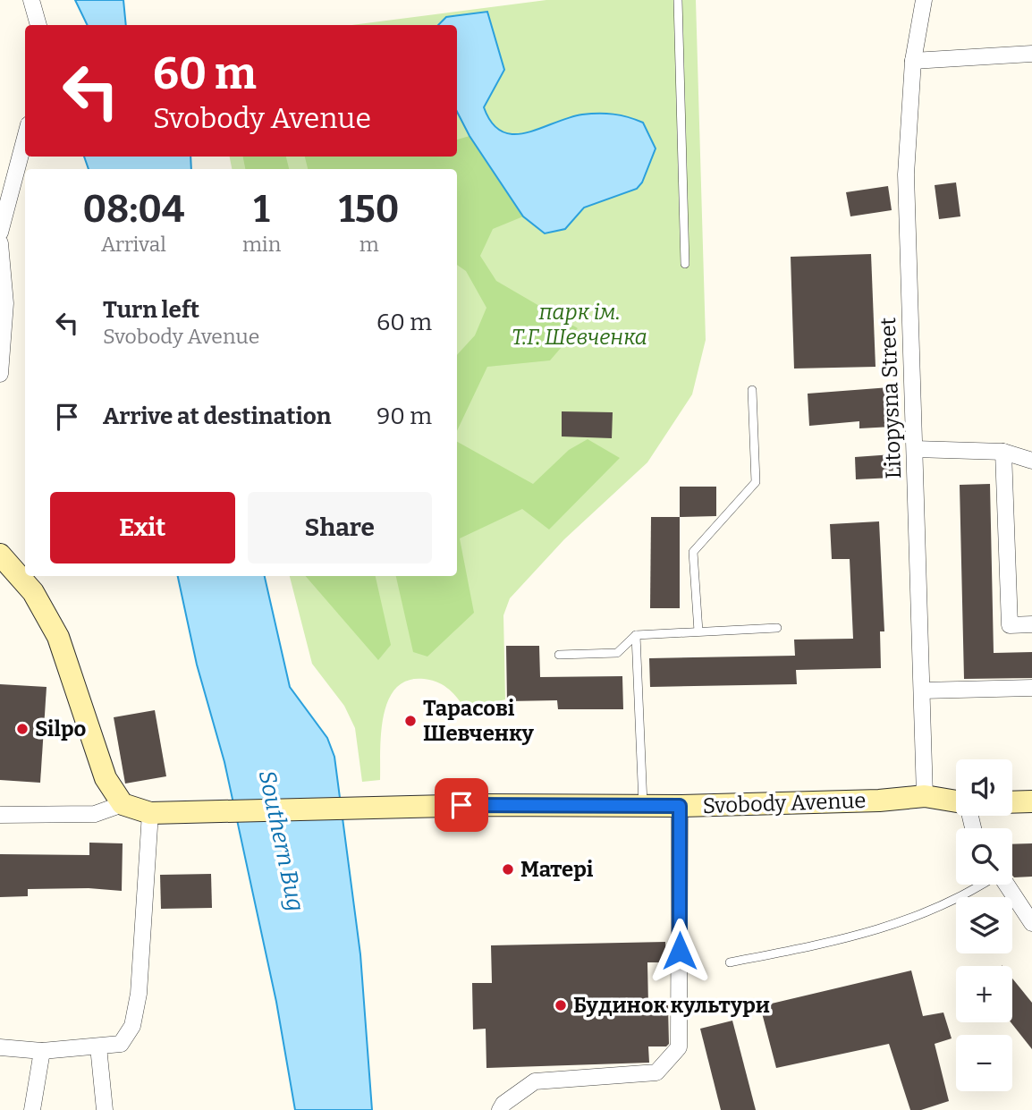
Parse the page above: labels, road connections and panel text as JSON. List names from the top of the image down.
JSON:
{
  "streets": {
    "main road": ["Svobody Avenue"],
    "street": ["Litopysna Street"]
  },
  "crossings": [
    ["Litopysna Street", "Svobody Avenue"]
  ],
  "water": ["Southern Bug"],
  "parks": ["парк ім. Т.Г. Шевченка"],
  "places": [
    "Тарасові Шевченку",
    "Silpo",
    "Матері",
    "Будинок культури"
  ],
  "page": {
    "turn": ["60 m", "Svobody Avenue"],
    "eta": [
      "08:04",
      "Arrival",
      "1",
      "min",
      "150",
      "m"
    ],
    "list": [
      {
        "name": "Turn left",
        "note": "Svobody Avenue",
        "value": "60 m"
      },
      {
        "name": "Arrive at destination",
        "value": "90 m"
      }
    ],
    "buttons": ["Exit", "Share"],
    "map_buttons": ["+", "−"]
  }
}
